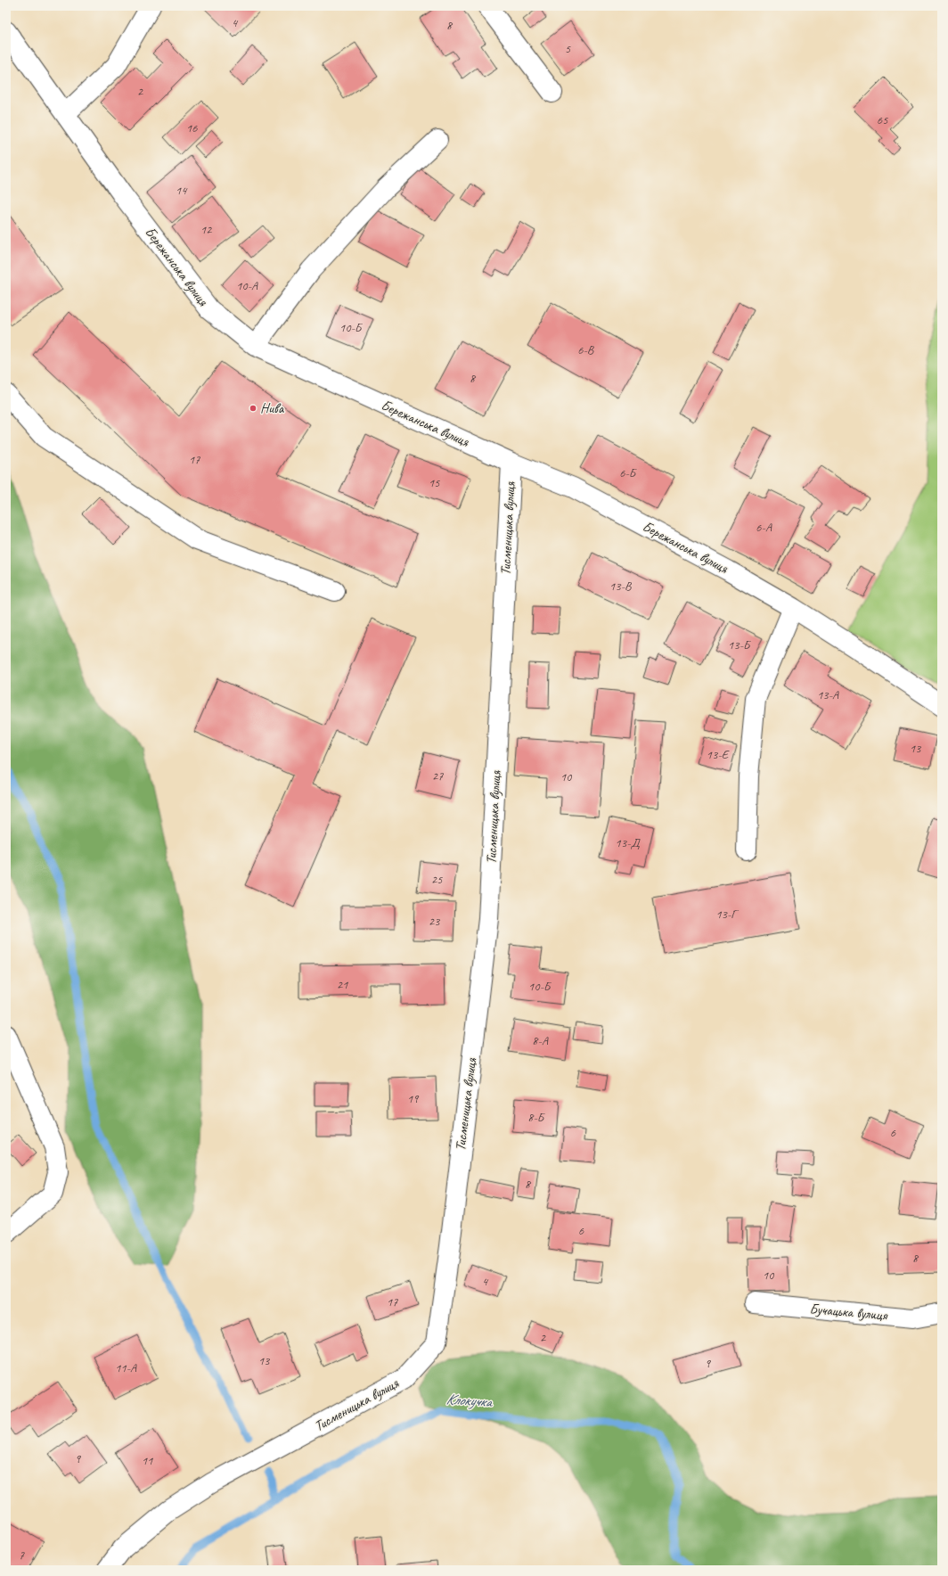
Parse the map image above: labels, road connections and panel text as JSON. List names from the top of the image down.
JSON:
{
  "streets": {
    "street": ["Бережанська вулиця", "Тисменицька вулиця", "Бучацька вулиця"]
  },
  "crossings": [
    ["Бережанська вулиця", "Тисменицька вулиця"]
  ],
  "water": ["Клокучка"],
  "places": ["Нива"],
  "house_numbers": [
    "4",
    "8",
    "5",
    "2",
    "65",
    "16",
    "14",
    "12",
    "10-А",
    "10-Б",
    "6-В",
    "8",
    "17",
    "6-Б",
    "15",
    "6-А",
    "13-В",
    "13-Б",
    "13-А",
    "13",
    "13-Е",
    "27",
    "10",
    "13-Д",
    "25",
    "13-Г",
    "23",
    "21",
    "10-Б",
    "8-А",
    "19",
    "8-Б",
    "6",
    "8",
    "6",
    "8",
    "10",
    "4",
    "17",
    "2",
    "13",
    "9",
    "11-А",
    "9",
    "11",
    "7"
  ]
}
